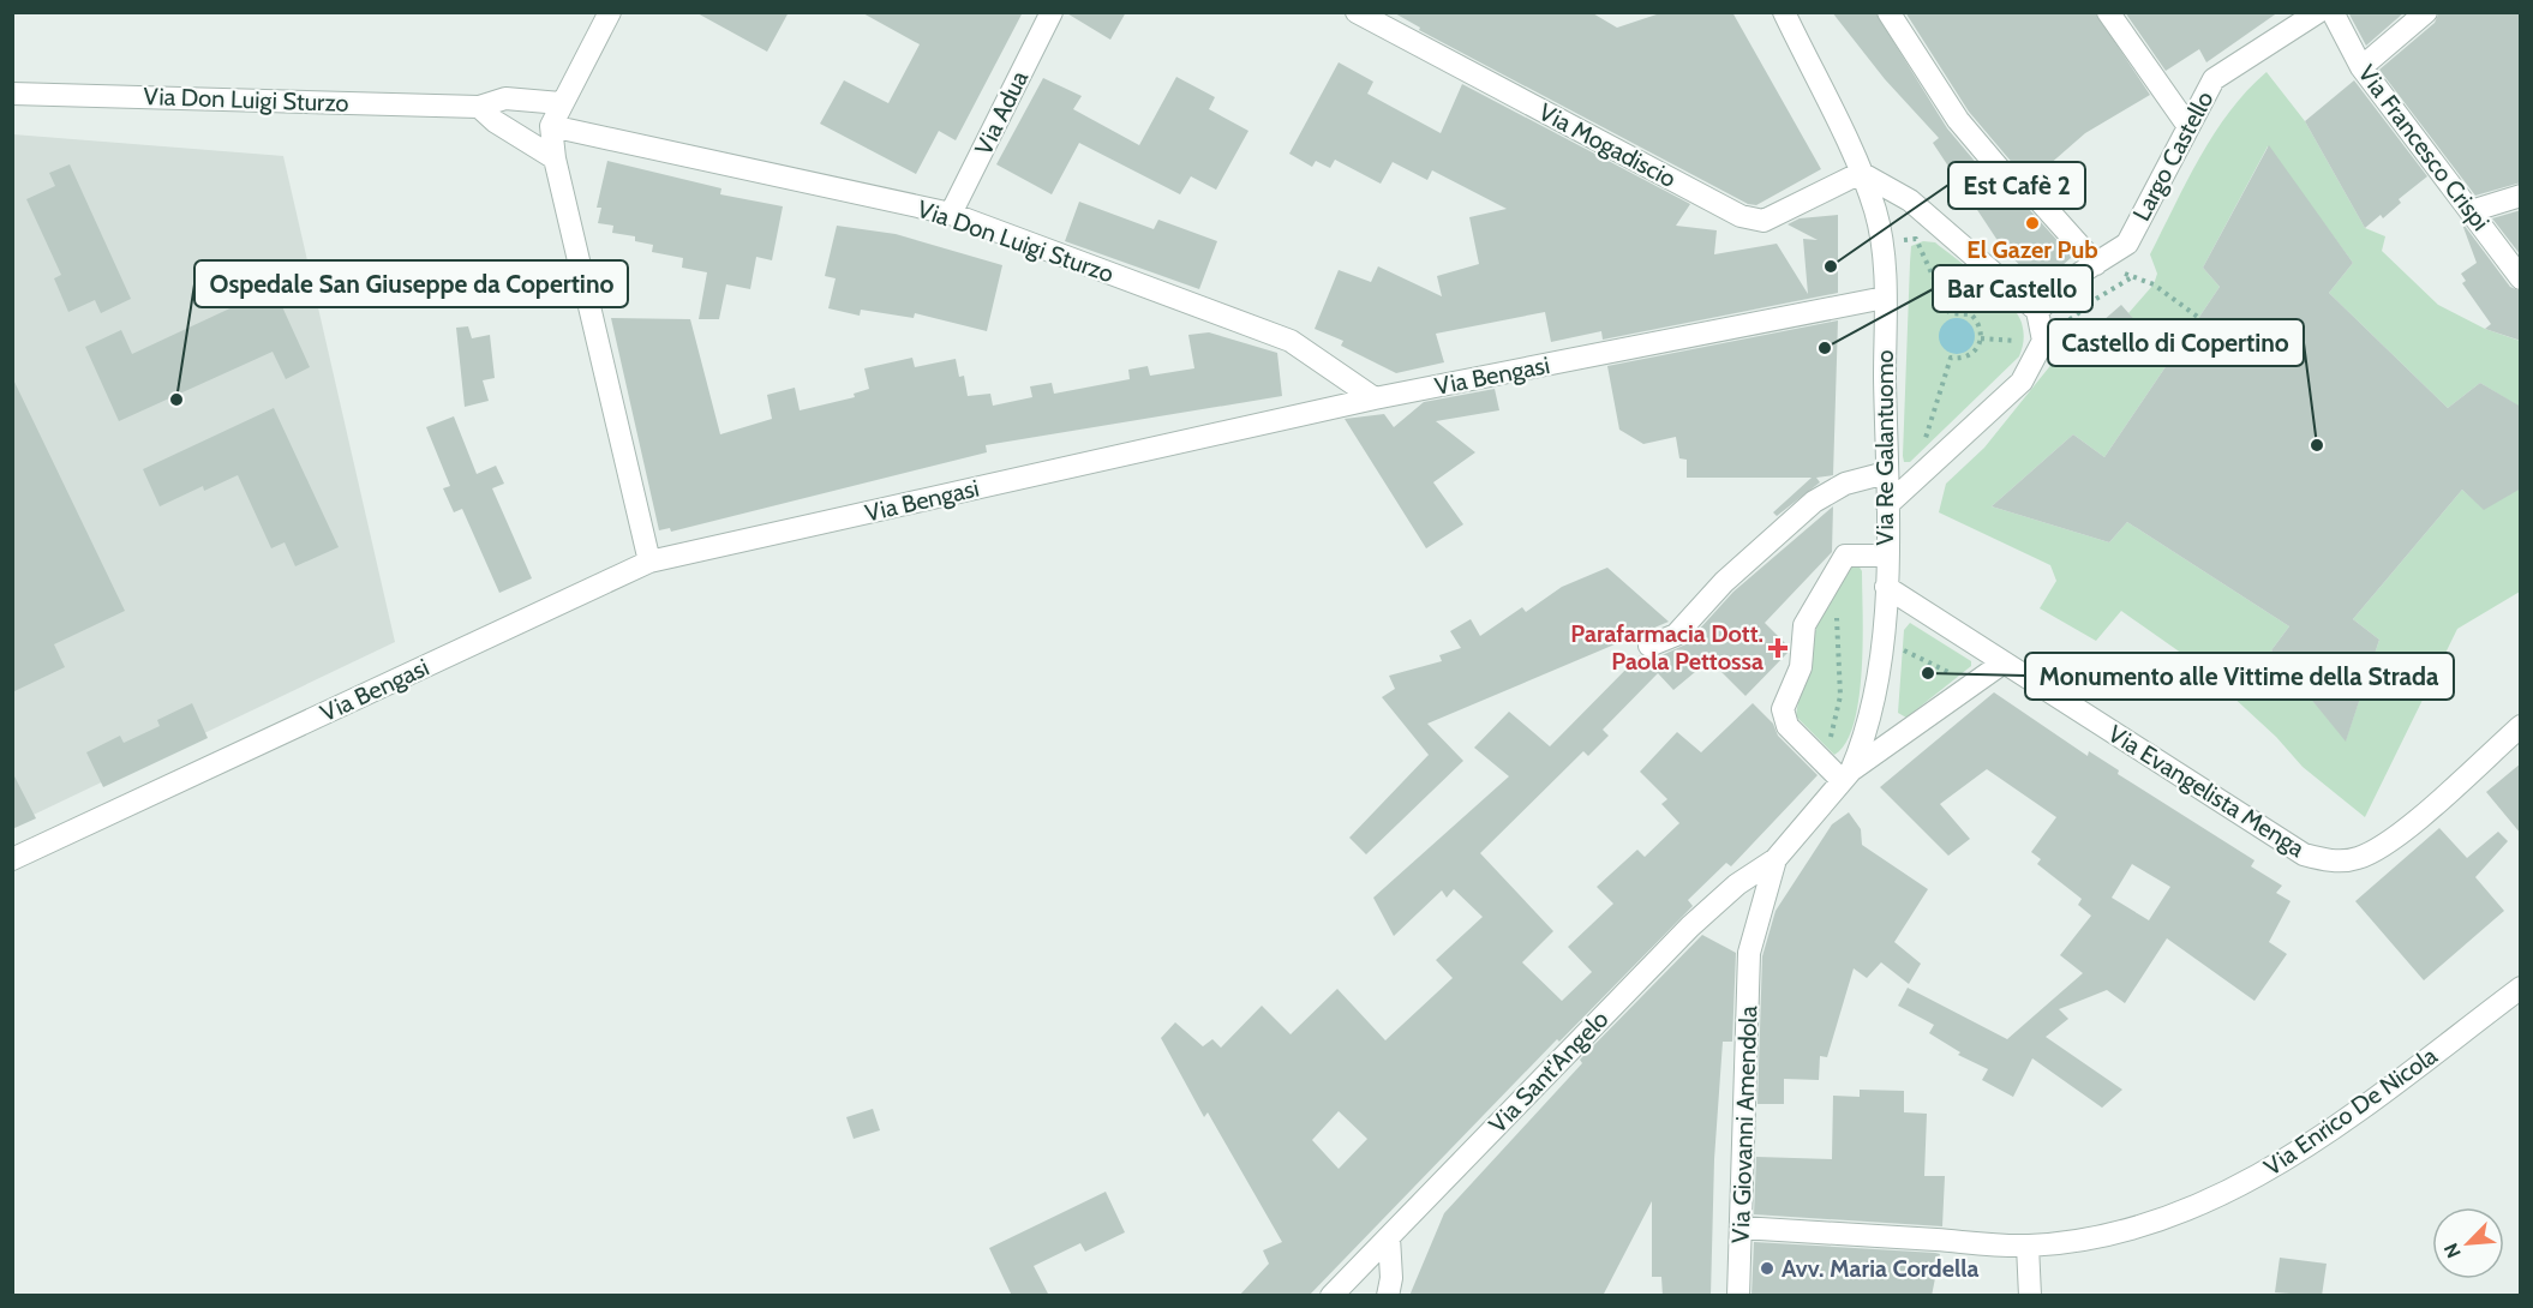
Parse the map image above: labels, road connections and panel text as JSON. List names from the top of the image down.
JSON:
{
  "streets": {
    "street": [
      "Via Don Luigi Sturzo",
      "Via Adua",
      "Via Mogadiscio",
      "Via Francesco Crispi",
      "Largo Castello",
      "Via Bengasi",
      "Via Re Galantuomo",
      "Via Evangelista Menga",
      "Via Sant'Angelo",
      "Via Enrico De Nicola",
      "Via Giovanni Amendola"
    ]
  },
  "crossings": [
    ["Via Don Luigi Sturzo", "Via Adua"],
    ["Via Don Luigi Sturzo", "Via Bengasi"],
    ["Via Mogadiscio", "Via Re Galantuomo"],
    ["Via Bengasi", "Via Re Galantuomo"],
    ["Via Re Galantuomo", "Via Evangelista Menga"],
    ["Via Sant'Angelo", "Via Giovanni Amendola"],
    ["Via Enrico De Nicola", "Via Giovanni Amendola"]
  ],
  "places": {
    "other": [
      "El Gazer Pub",
      "Est Cafè 2",
      "Bar Castello",
      "Ospedale San Giuseppe da Copertino",
      "Castello di Copertino",
      "Monumento alle Vittime della Strada",
      "Avv. Maria Cordella"
    ],
    "health": ["Parafarmacia Dott. Paola Pettossa"]
  },
  "north": "bottom left"
}
